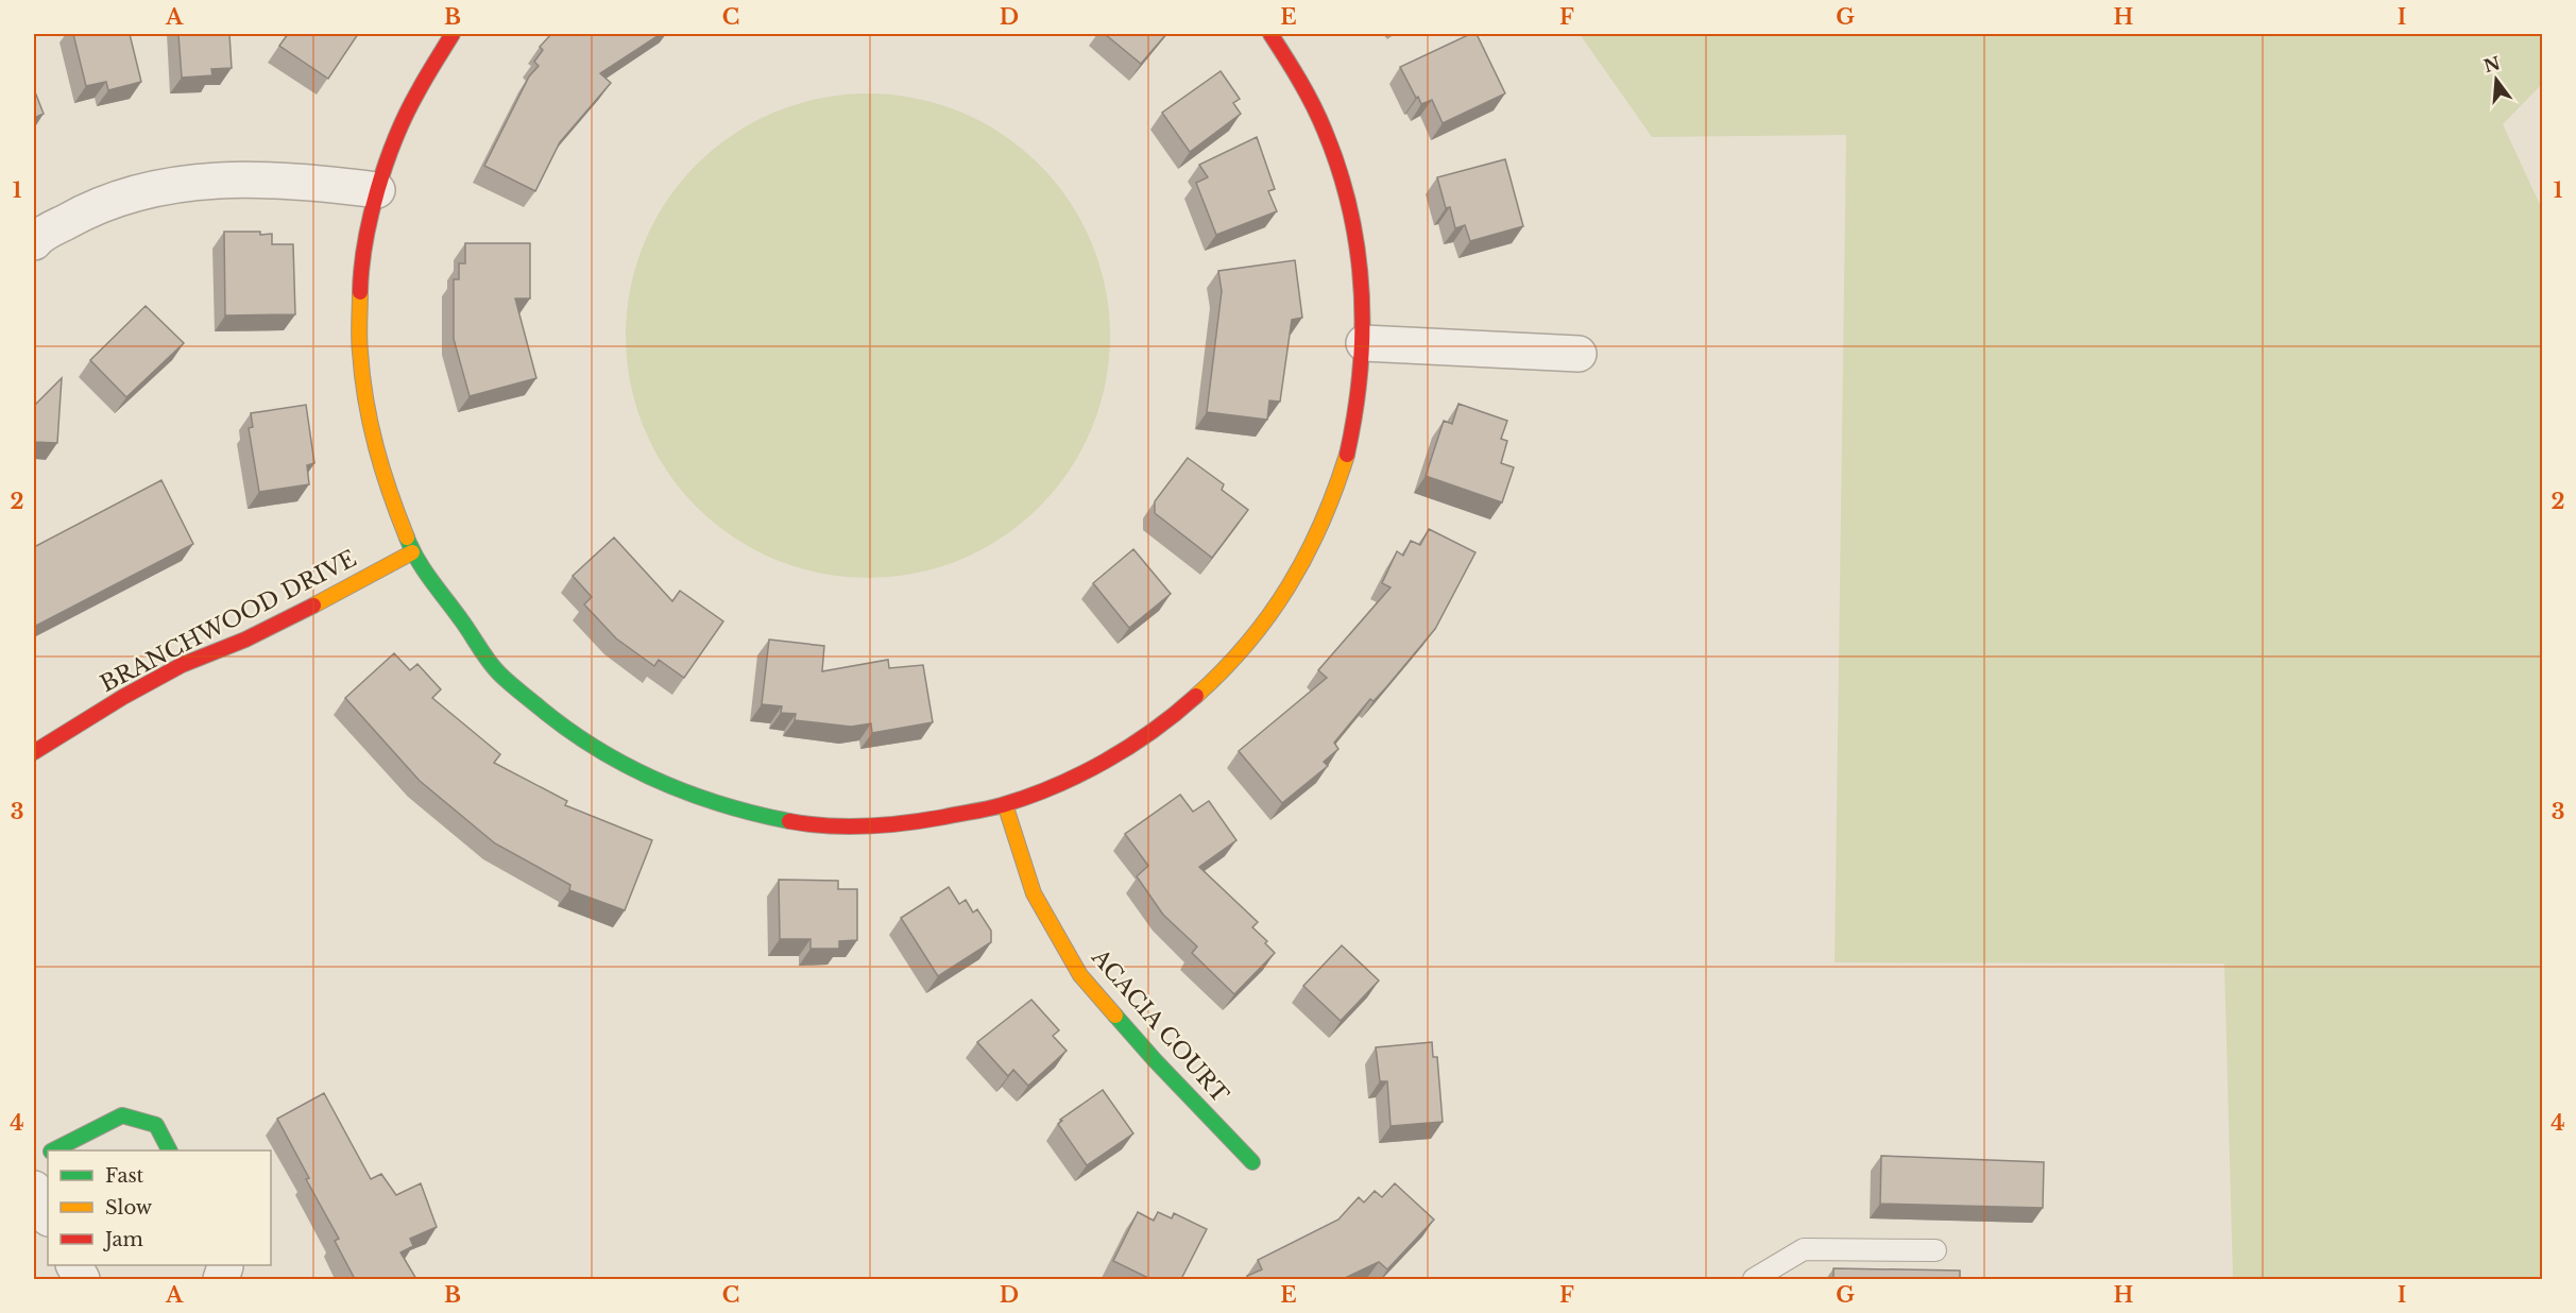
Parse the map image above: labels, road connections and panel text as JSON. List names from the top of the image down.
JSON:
{
  "streets": {
    "street": ["BRANCHWOOD DRIVE", "ACACIA COURT"]
  },
  "legend": ["Fast", "Slow", "Jam"],
  "north": "top",
  "grid": {
    "columns": [
      "A",
      "B",
      "C",
      "D",
      "E",
      "F",
      "G",
      "H",
      "I"
    ],
    "rows": [
      "1",
      "2",
      "3",
      "4"
    ]
  }
}
